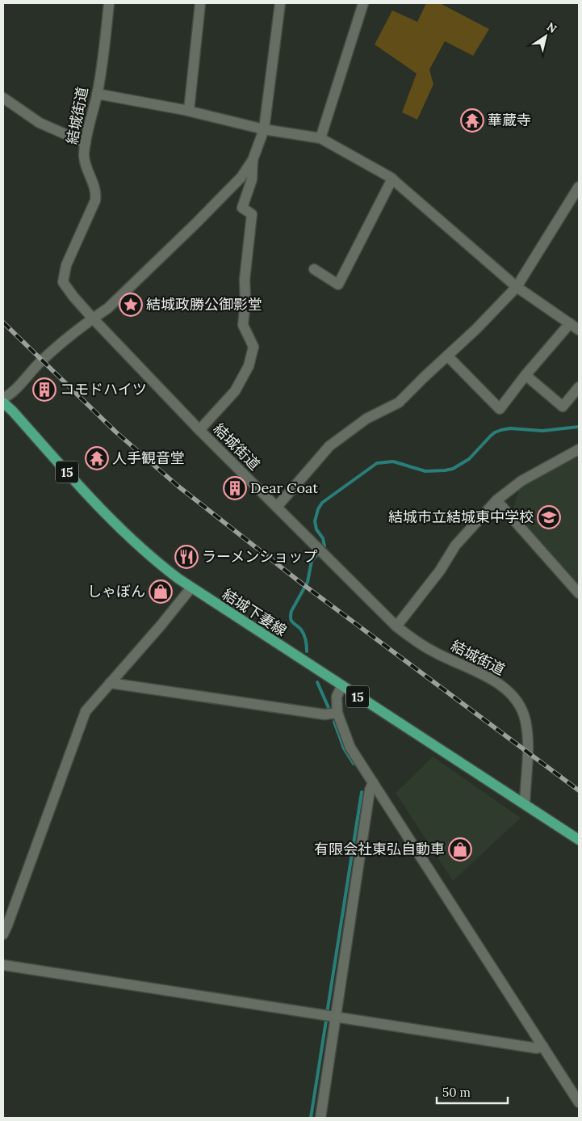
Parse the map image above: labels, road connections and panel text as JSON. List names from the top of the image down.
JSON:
{
  "streets": {
    "main road": ["15", "結城下妻線"],
    "street": ["結城街道"]
  },
  "crossings": [
    ["結城街道", "15"],
    ["結城街道", "結城下妻線"],
    ["15", "結城下妻線"]
  ],
  "places": {
    "temple": ["華蔵寺", "人手観音堂"],
    "place": ["結城政勝公御影堂"],
    "building": ["コモドハイツ", "Dear Coat"],
    "school or university": ["結城市立結城東中学校"],
    "restaurant": ["ラーメンショップ"],
    "shop": ["しゃぼん", "有限会社東弘自動車"]
  },
  "scale_bar": "50 m",
  "north": "top right"
}
